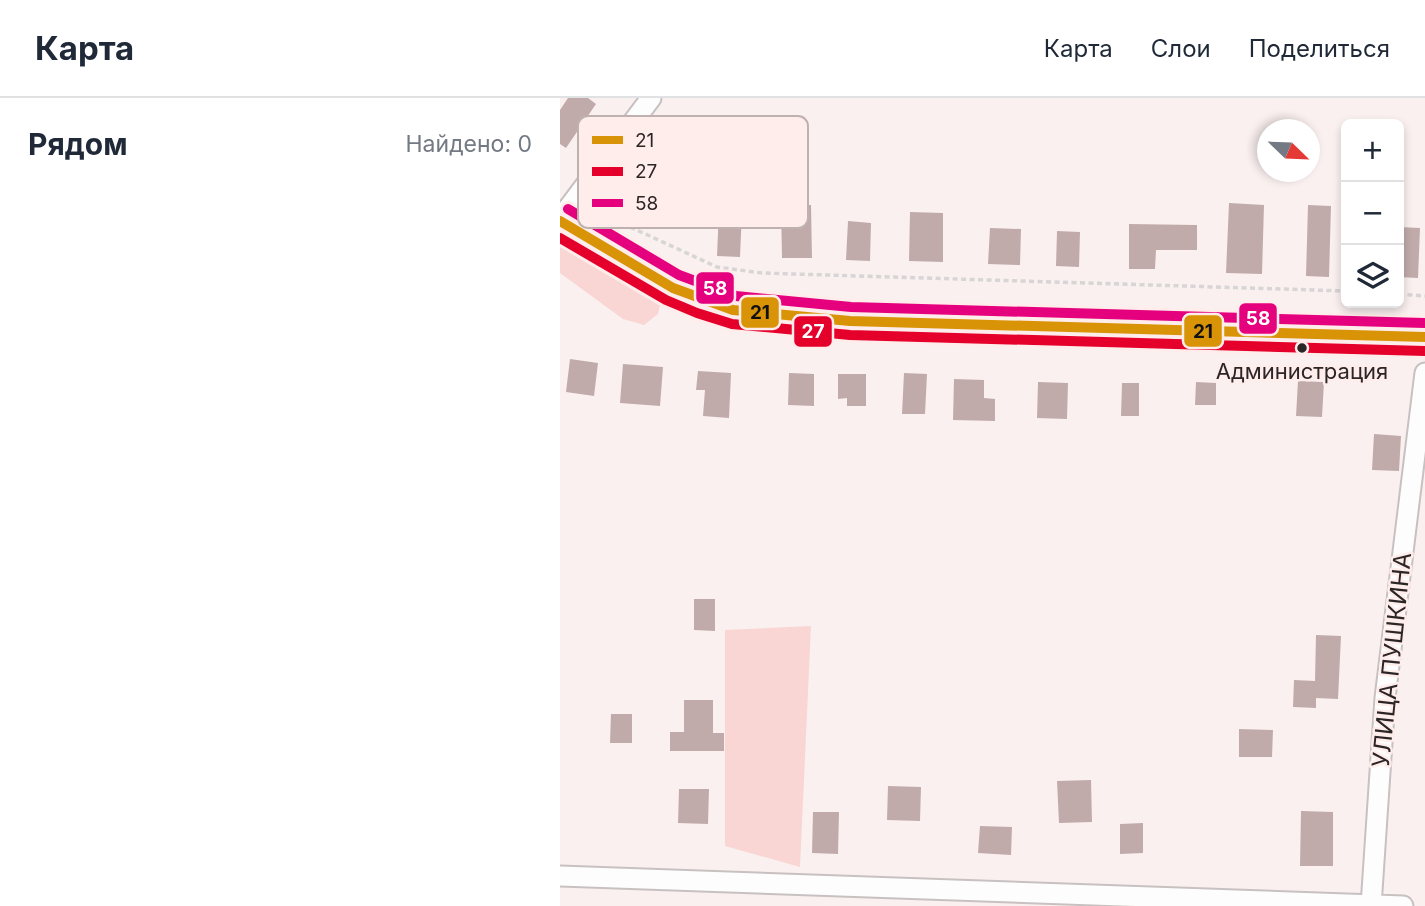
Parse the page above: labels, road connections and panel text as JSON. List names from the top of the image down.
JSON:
{
  "streets": {
    "street": ["УЛИЦА ПУШКИНА"]
  },
  "places": ["Администрация"],
  "lines": ["transit line 58", "transit line 21", "transit line 27"],
  "legend": ["21", "27", "58"],
  "north": "bottom right",
  "page": {
    "header": "Карта",
    "nav": ["Карта", "Слои", "Поделиться"],
    "heading": ["Рядом", "Найдено: 0"],
    "map_buttons": ["+", "−"]
  }
}
